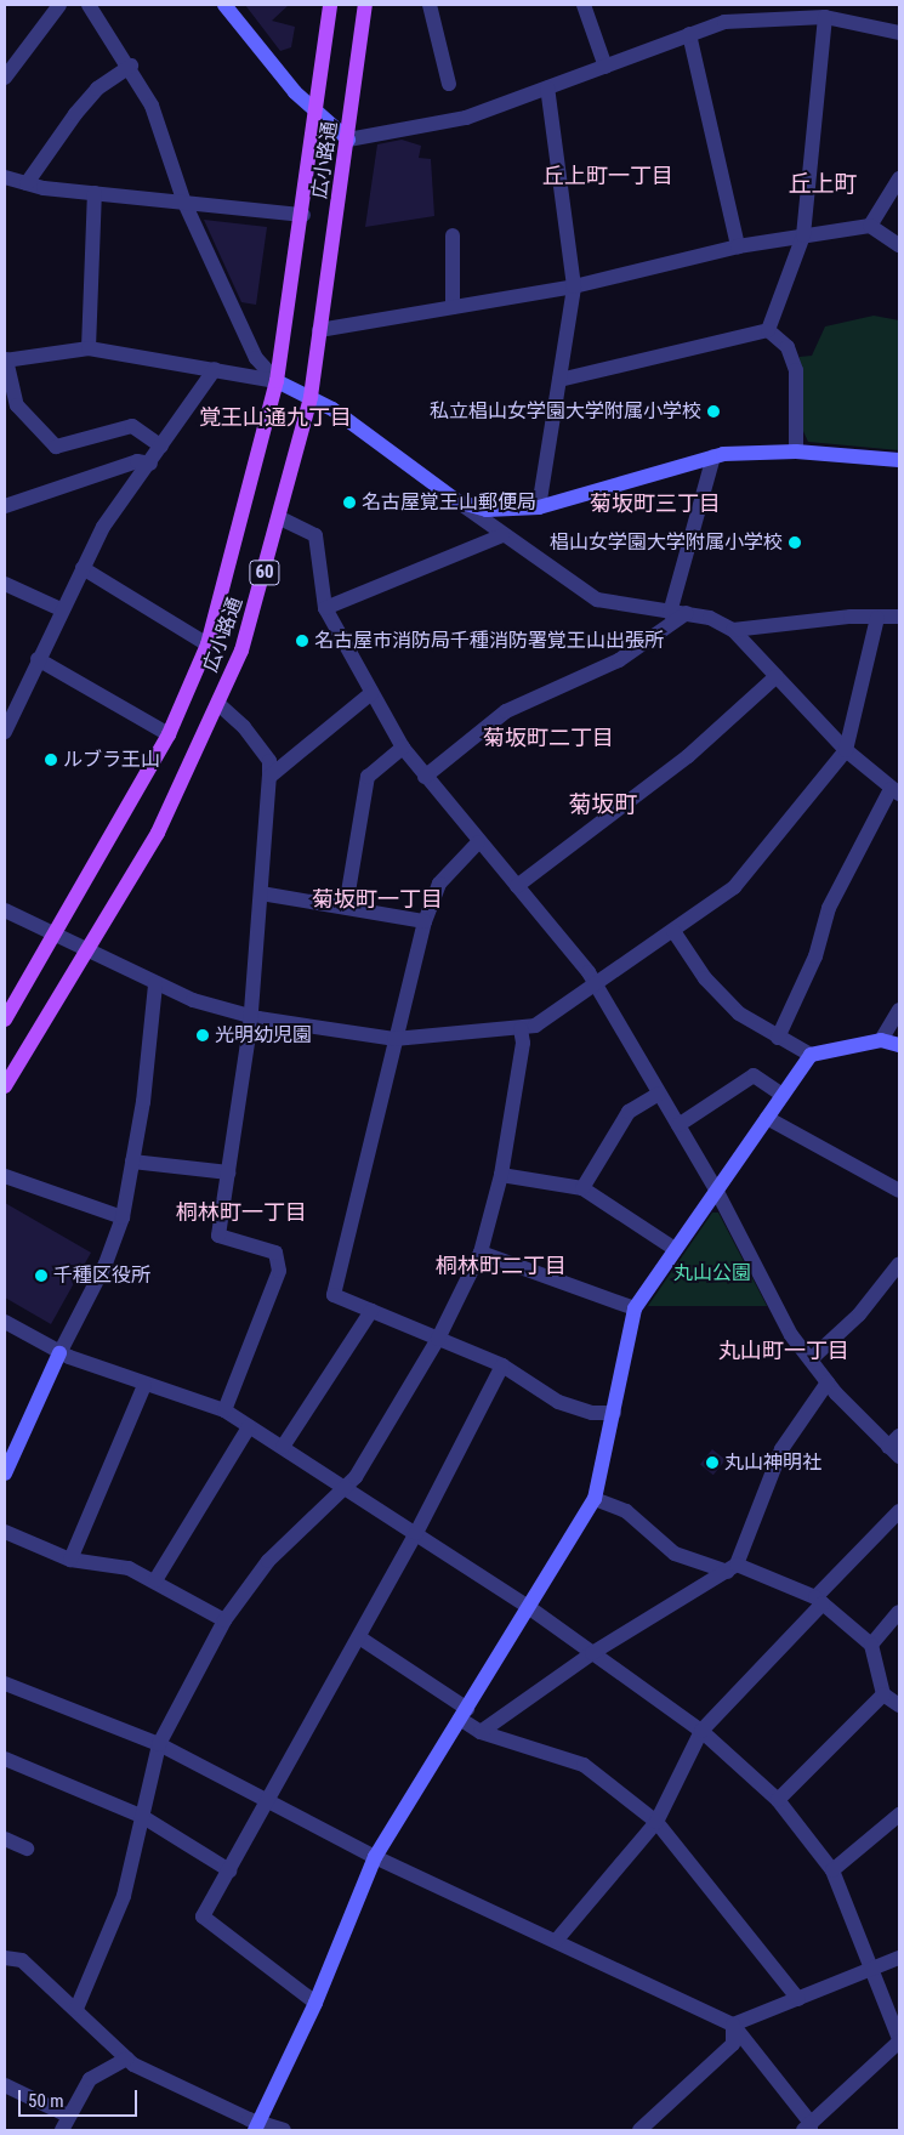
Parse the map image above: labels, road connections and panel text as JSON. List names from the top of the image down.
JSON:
{
  "streets": {
    "main road": ["広小路通", "60"]
  },
  "districts": [
    "丘上町一丁目",
    "丘上町",
    "覚王山通九丁目",
    "菊坂町三丁目",
    "菊坂町二丁目",
    "菊坂町",
    "菊坂町一丁目",
    "桐林町一丁目",
    "桐林町二丁目",
    "丸山町一丁目"
  ],
  "parks": ["丸山公園"],
  "places": [
    "私立椙山女学園大学附属小学校",
    "名古屋覚王山郵便局",
    "椙山女学園大学附属小学校",
    "名古屋市消防局千種消防署覚王山出張所",
    "ルブラ王山",
    "光明幼児園",
    "千種区役所",
    "丸山神明社"
  ],
  "scale_bar": "50 m"
}
